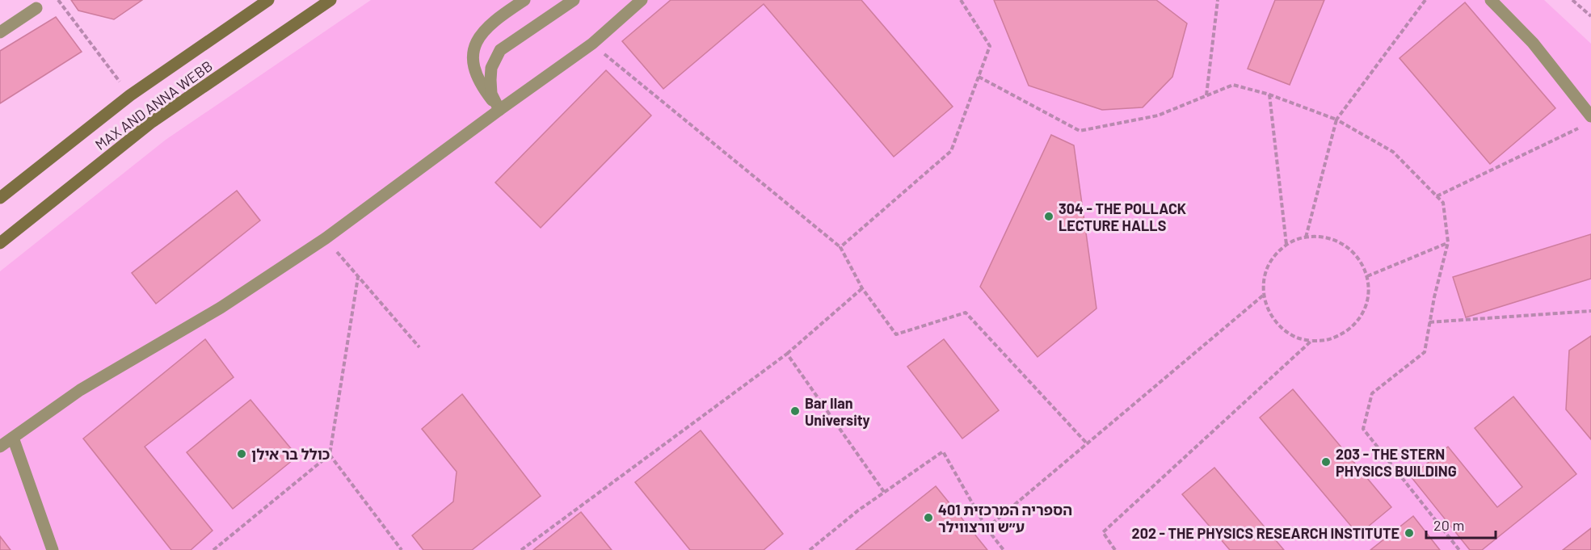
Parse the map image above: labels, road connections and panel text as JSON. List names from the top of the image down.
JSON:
{
  "streets": {
    "street": ["MAX AND ANNA WEBB"]
  },
  "places": [
    "304 - THE POLLACK LECTURE HALLS",
    "Bar Ilan University",
    "כולל בר אילן",
    "203 - THE STERN PHYSICS BUILDING",
    "401 הספריה המרכזית ע״ש וורצווילר",
    "202 - THE PHYSICS RESEARCH INSTITUTE"
  ],
  "scale_bar": "20 m"
}
